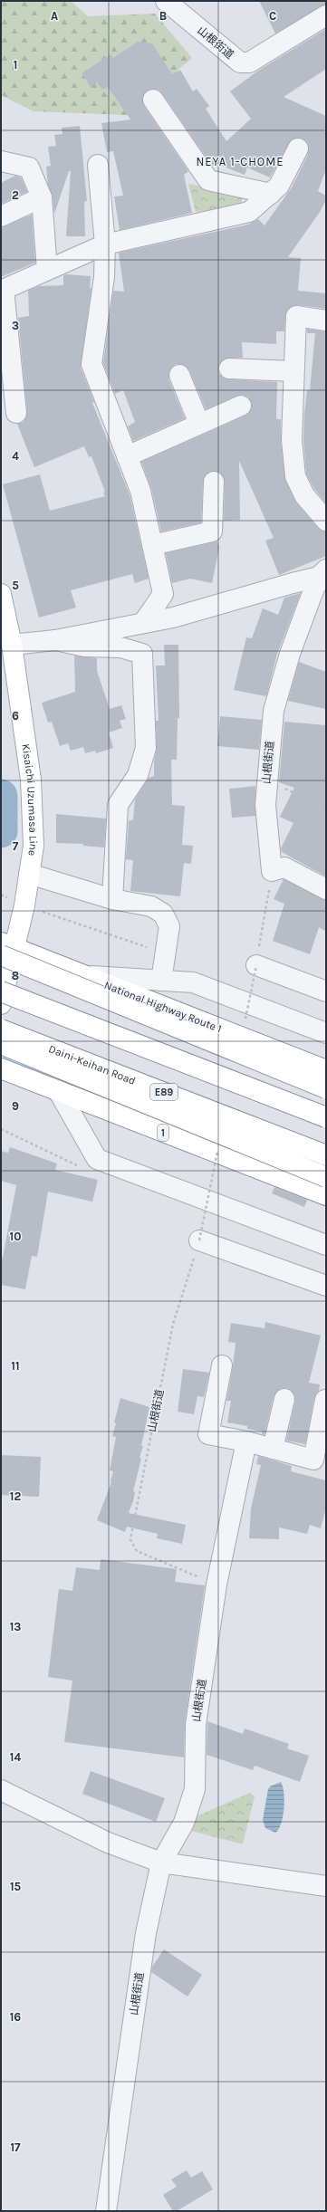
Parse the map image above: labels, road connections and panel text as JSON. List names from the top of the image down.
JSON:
{
  "streets": {
    "main road": [
      "Kisaichi Uzumasa Line",
      "National Highway Route 1",
      "Daini-Keihan Road",
      "E89",
      "1"
    ],
    "street": ["山根街道"]
  },
  "crossings": [
    ["Kisaichi Uzumasa Line", "National Highway Route 1"]
  ],
  "districts": ["NEYA 1-CHOME"],
  "grid": {
    "columns": ["A", "B", "C"],
    "rows": [
      "1",
      "2",
      "3",
      "4",
      "5",
      "6",
      "7",
      "8",
      "9",
      "10",
      "11",
      "12",
      "13",
      "14",
      "15",
      "16",
      "17"
    ]
  }
}
